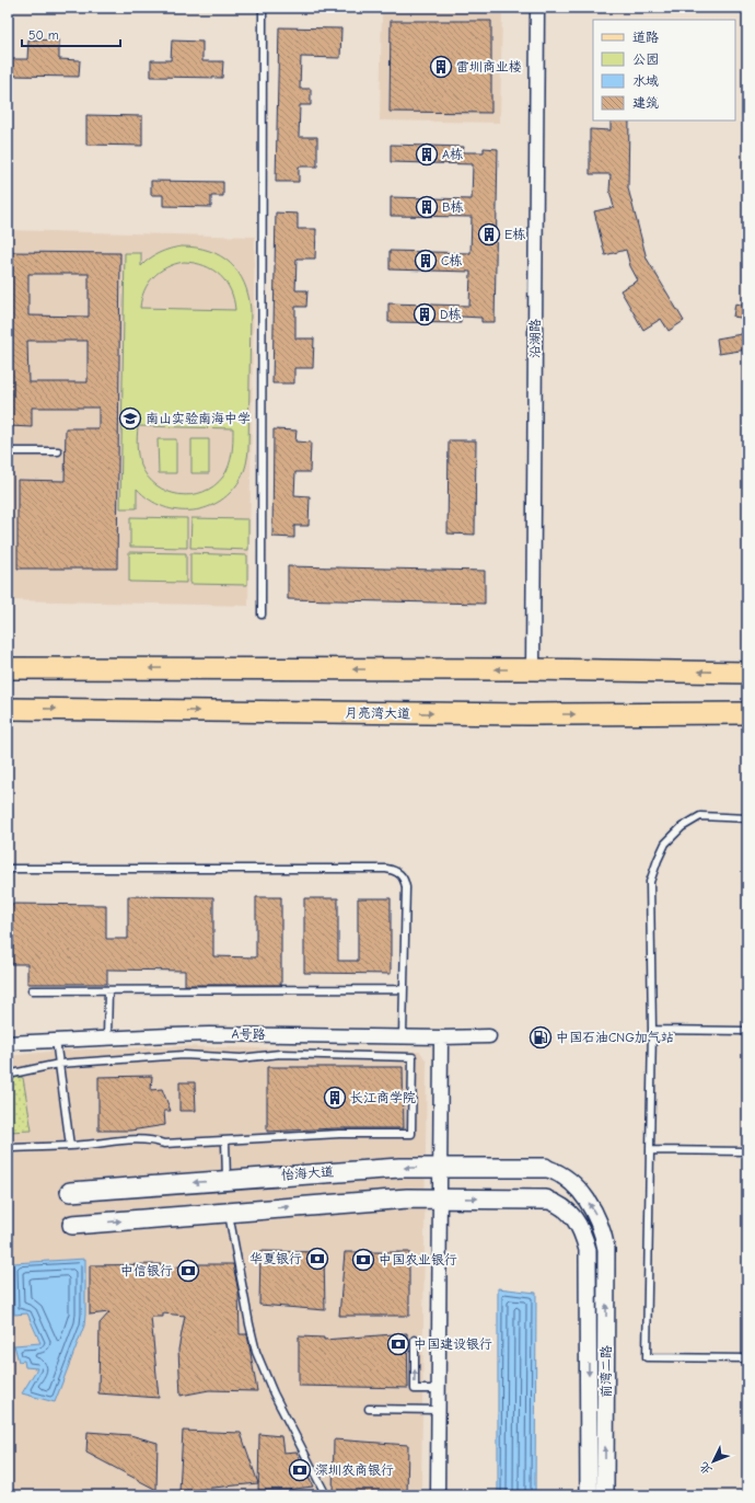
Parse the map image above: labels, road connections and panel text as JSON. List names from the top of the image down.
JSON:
{
  "streets": {
    "main road": ["月亮湾大道", "怡海大道"],
    "street": ["沿湖路", "A号路", "前湾二路"]
  },
  "crossings": [
    ["怡海大道", "前湾二路"]
  ],
  "places": {
    "building": [
      "雷圳商业楼",
      "A栋",
      "B栋",
      "E栋",
      "C栋",
      "D栋",
      "长江商学院"
    ],
    "school or university": ["南山实验南海中学"],
    "fuel station": ["中国石油CNG加气站"],
    "bank": [
      "华夏银行",
      "中国农业银行",
      "中信银行",
      "中国建设银行",
      "深圳农商银行"
    ]
  },
  "legend": [
    "道路",
    "公园",
    "水域",
    "建筑"
  ],
  "scale_bar": "50 m",
  "north": "bottom left"
}
